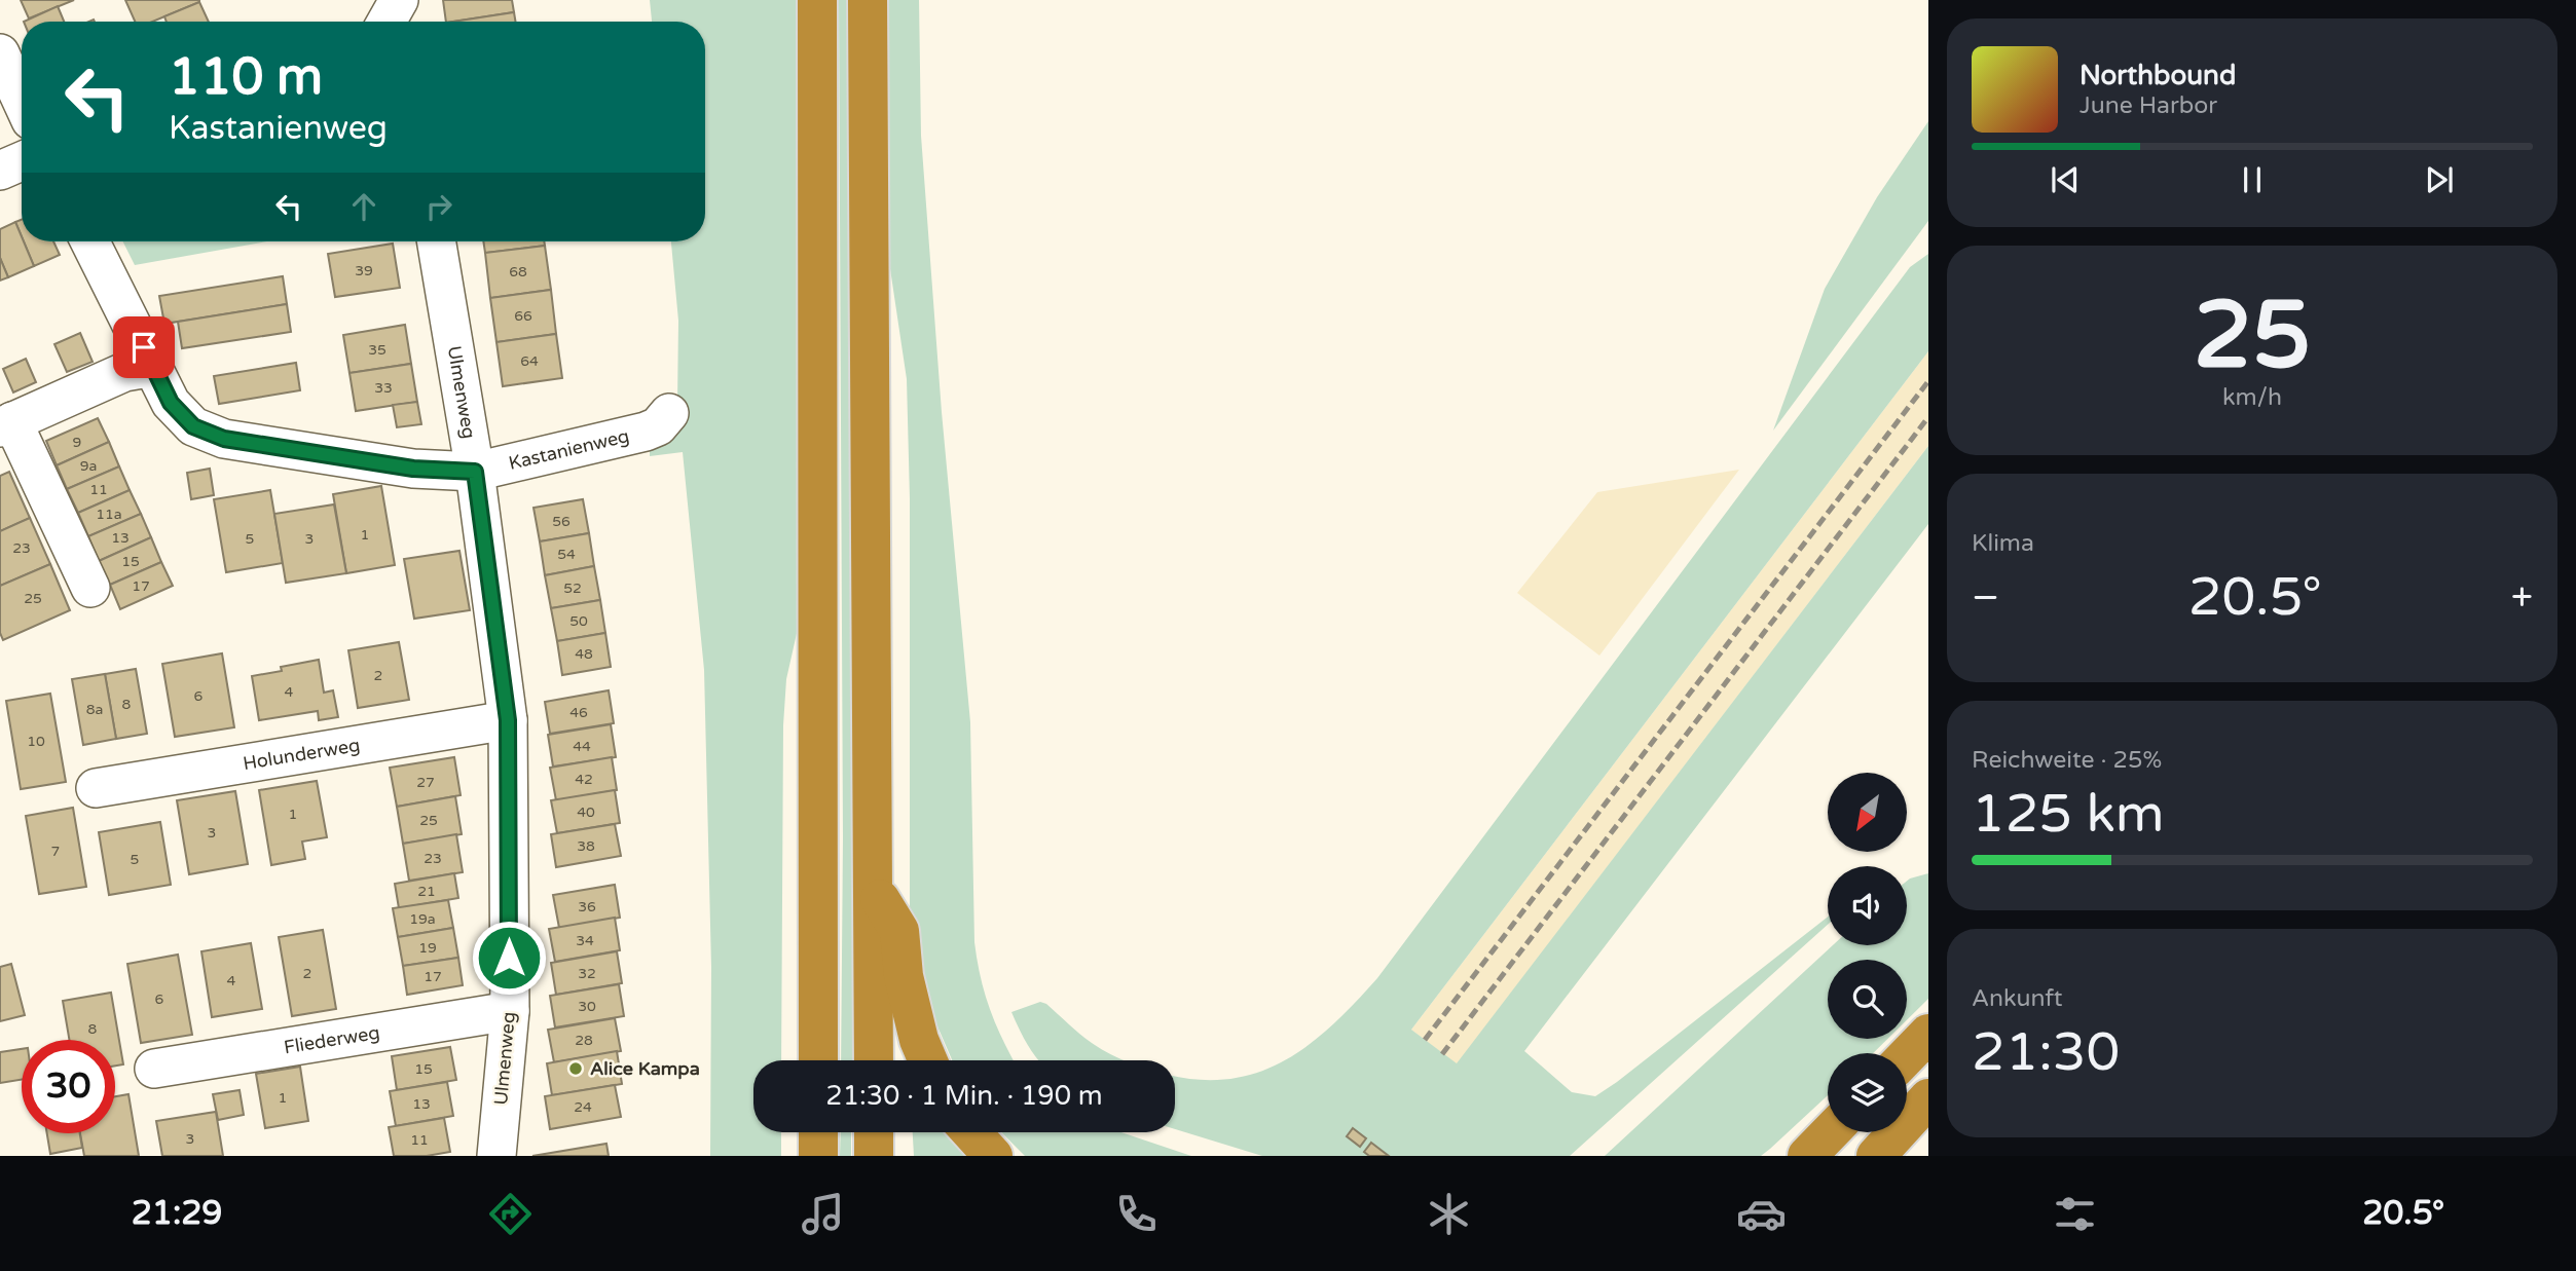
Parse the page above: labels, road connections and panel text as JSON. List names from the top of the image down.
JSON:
{
  "streets": {
    "street": [
      "Ulmenweg",
      "Kastanienweg",
      "Holunderweg",
      "Fliederweg"
    ]
  },
  "crossings": [
    ["Ulmenweg", "Kastanienweg"],
    ["Ulmenweg", "Holunderweg"],
    ["Ulmenweg", "Fliederweg"]
  ],
  "places": ["Alice Kampa"],
  "house_numbers": [
    "39",
    "68",
    "66",
    "35",
    "64",
    "33",
    "9",
    "9a",
    "11",
    "11a",
    "56",
    "1",
    "13",
    "5",
    "3",
    "23",
    "54",
    "15",
    "17",
    "52",
    "25",
    "50",
    "48",
    "2",
    "4",
    "6",
    "8",
    "8a",
    "46",
    "10",
    "44",
    "42",
    "27",
    "40",
    "1",
    "25",
    "3",
    "38",
    "7",
    "23",
    "5",
    "21",
    "36",
    "19a",
    "34",
    "19",
    "2",
    "32",
    "17",
    "4",
    "6",
    "30",
    "8",
    "28",
    "15",
    "1",
    "13",
    "24",
    "3",
    "11"
  ],
  "north": "bottom left",
  "page": {
    "turn": ["110 m", "Kastanienweg"],
    "song": ["Northbound", "June Harbor"],
    "tile": [
      ["25", "km/h"],
      "Klima",
      ["Reichweite · 25%", "125 km"],
      ["Ankunft", "21:30"]
    ],
    "heat": ["−", "20.5°", "+"],
    "limit": "30",
    "trip": "21:30 · 1 Min. · 190 m",
    "tabs": ["21:29", "20.5°"]
  }
}
